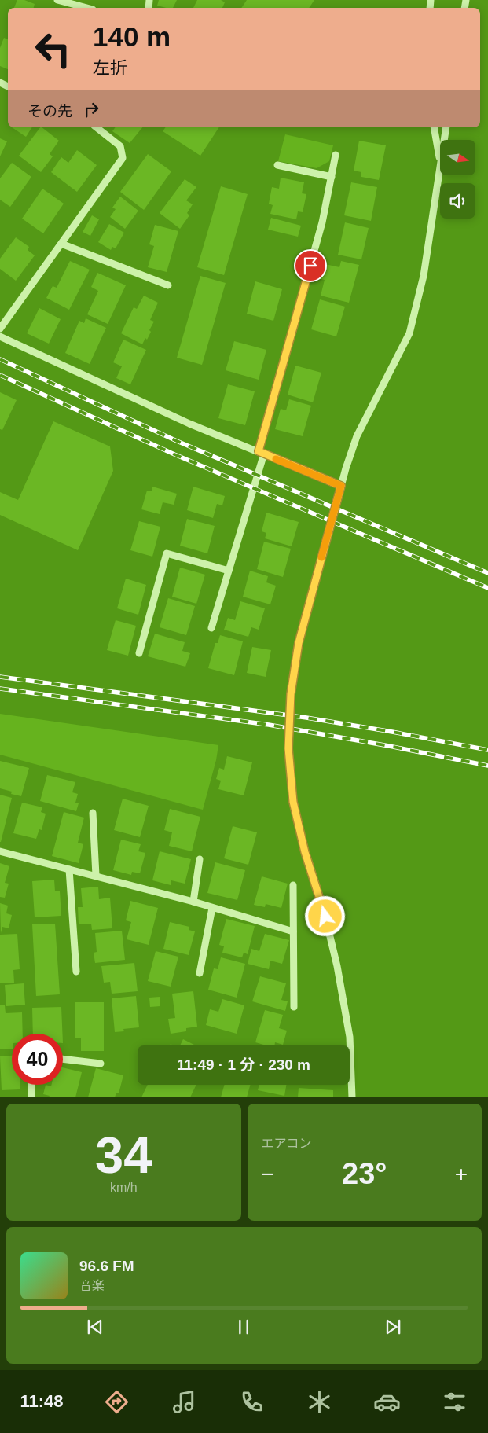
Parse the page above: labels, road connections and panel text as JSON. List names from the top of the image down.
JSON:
{
  "north": "right",
  "page": {
    "turn": ["140 m", "左折"],
    "then": "その先",
    "limit": "40",
    "trip": "11:49 · 1 分 · 230 m",
    "tile": [
      ["34", "km/h"],
      "エアコン"
    ],
    "heat": ["−", "23°", "+"],
    "song": ["96.6 FM", "音楽"],
    "tabs": "11:48"
  }
}
